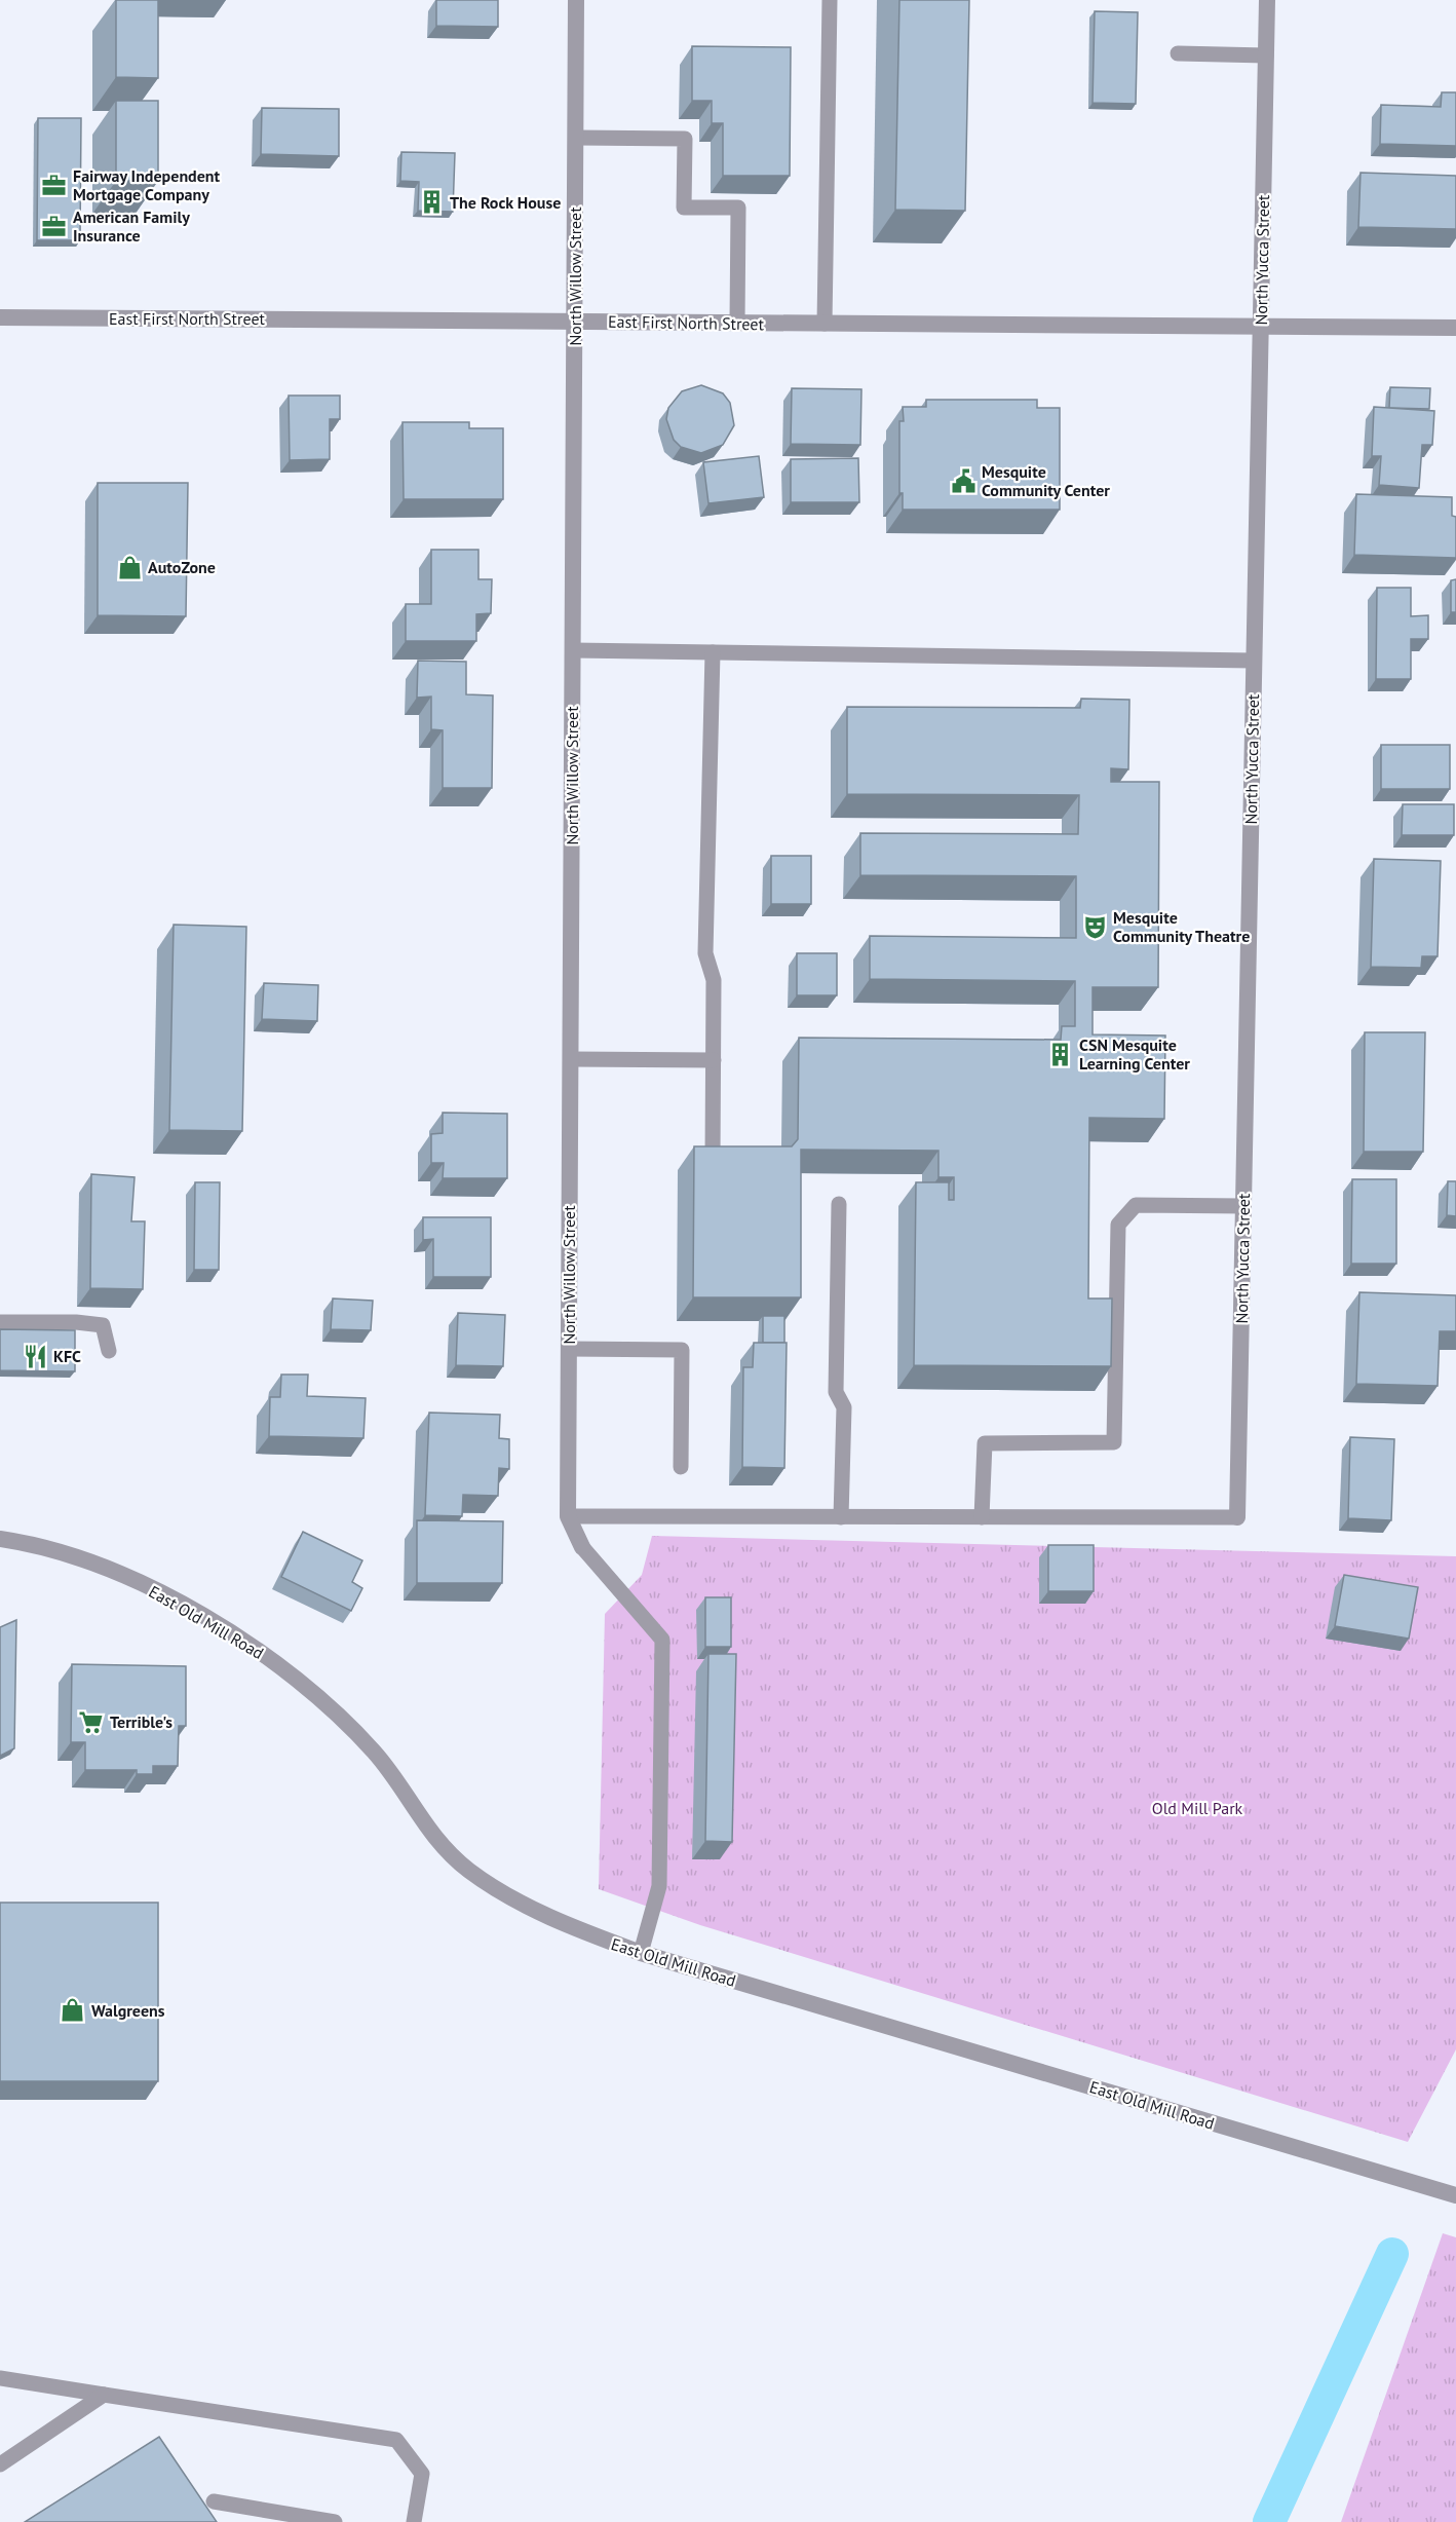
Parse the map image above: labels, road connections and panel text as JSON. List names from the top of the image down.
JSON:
{
  "streets": {
    "street": [
      "North Yucca Street",
      "North Willow Street",
      "East First North Street",
      "East Old Mill Road"
    ]
  },
  "crossings": [
    ["North Yucca Street", "East First North Street"],
    ["North Willow Street", "East First North Street"]
  ],
  "parks": ["Old Mill Park"],
  "places": {
    "office": ["Fairway Independent Mortgage Company", "American Family Insurance"],
    "building": ["The Rock House", "CSN Mesquite Learning Center"],
    "public building": ["Mesquite Community Center"],
    "shop": ["AutoZone", "Walgreens"],
    "theatre": ["Mesquite Community Theatre"],
    "restaurant": ["KFC"],
    "supermarket": ["Terrible's"]
  }
}
